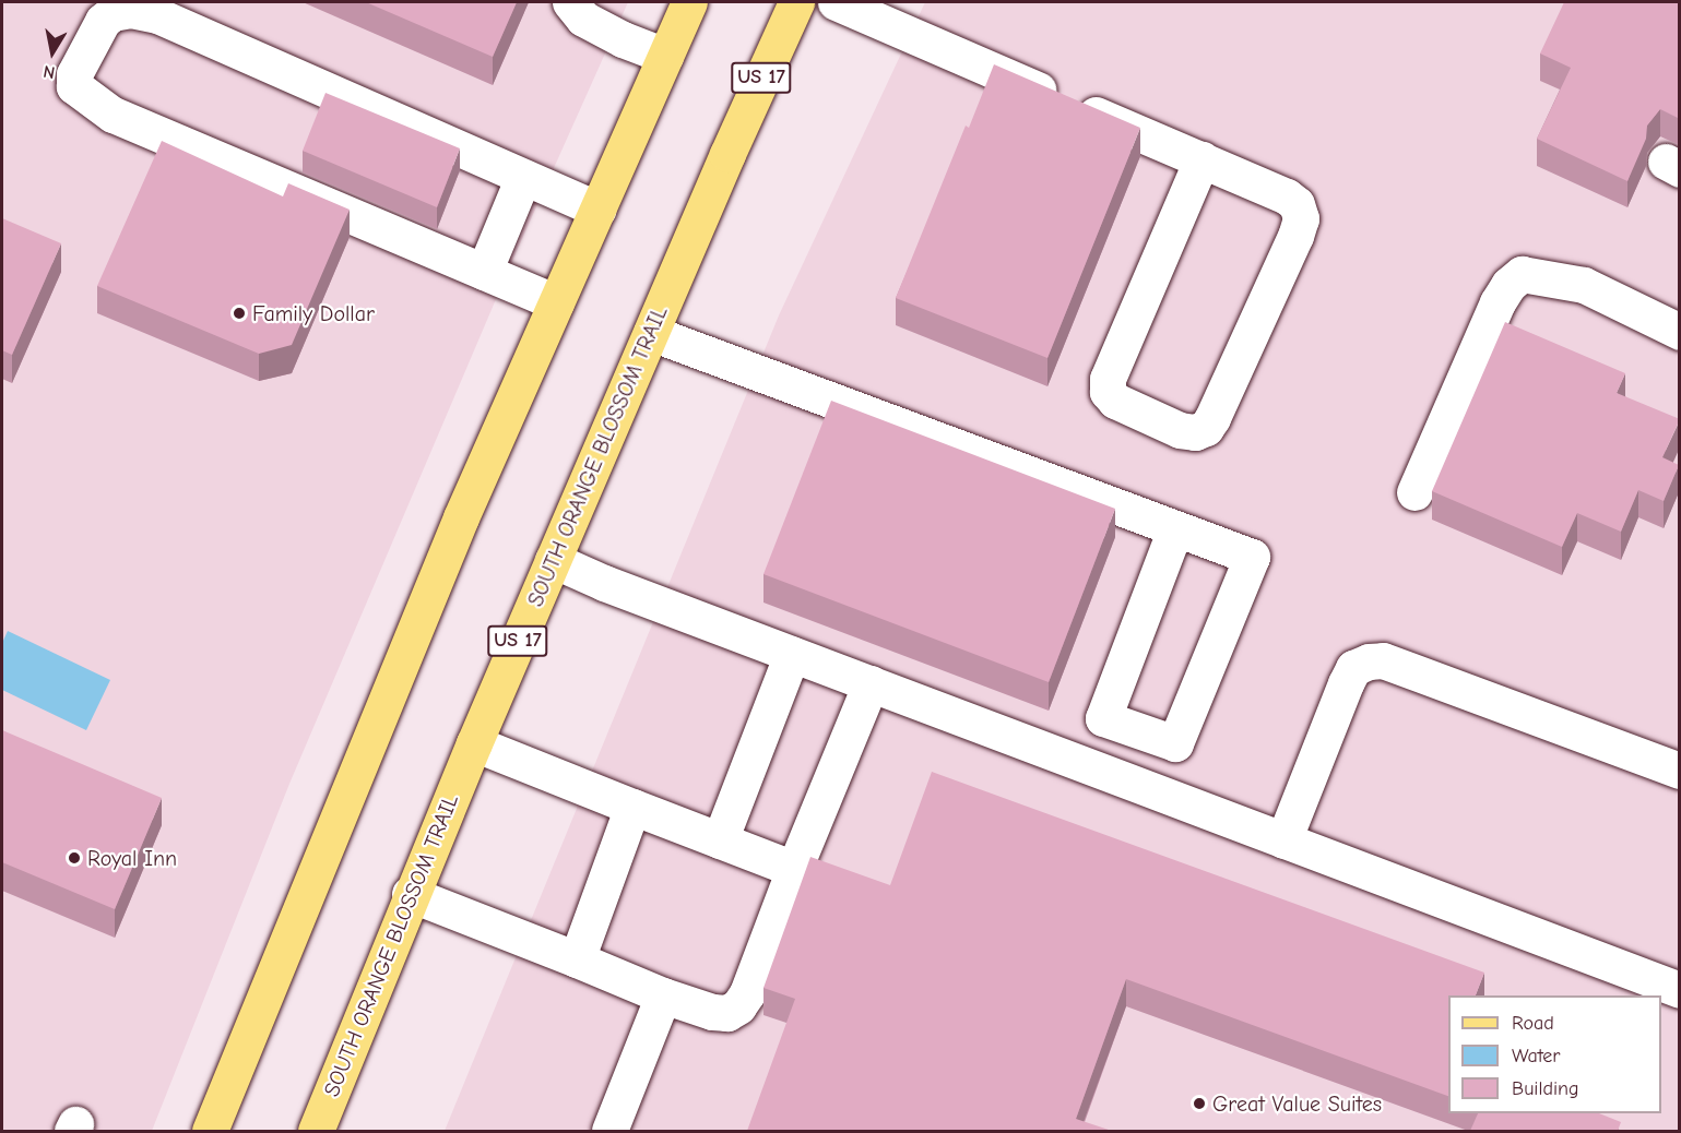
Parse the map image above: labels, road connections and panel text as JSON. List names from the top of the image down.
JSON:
{
  "streets": {
    "main road": ["US 17", "SOUTH ORANGE BLOSSOM TRAIL"]
  },
  "places": ["Family Dollar", "Royal Inn", "Great Value Suites"],
  "legend": ["Road", "Water", "Building"],
  "north": "bottom"
}
